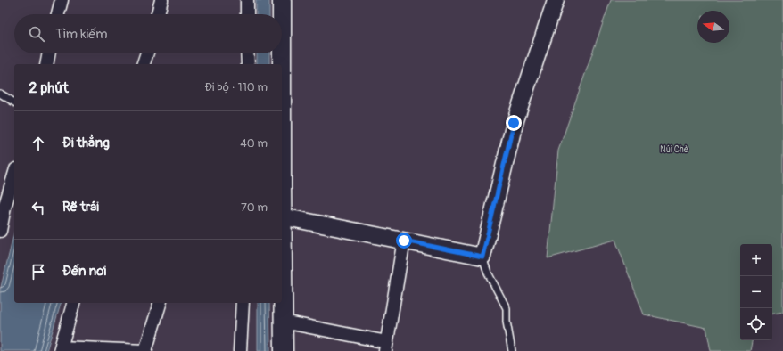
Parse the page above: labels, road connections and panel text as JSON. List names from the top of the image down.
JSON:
{
  "parks": ["Núi Chè"],
  "north": "left",
  "page": {
    "search": "Tìm kiếm",
    "heading": ["2 phút", "Đi bộ · 110 m"],
    "list": [
      ["Đi thẳng", "40 m"],
      ["Rẽ trái", "70 m"],
      "Đến nơi"
    ],
    "map_buttons": ["+", "−"]
  }
}
